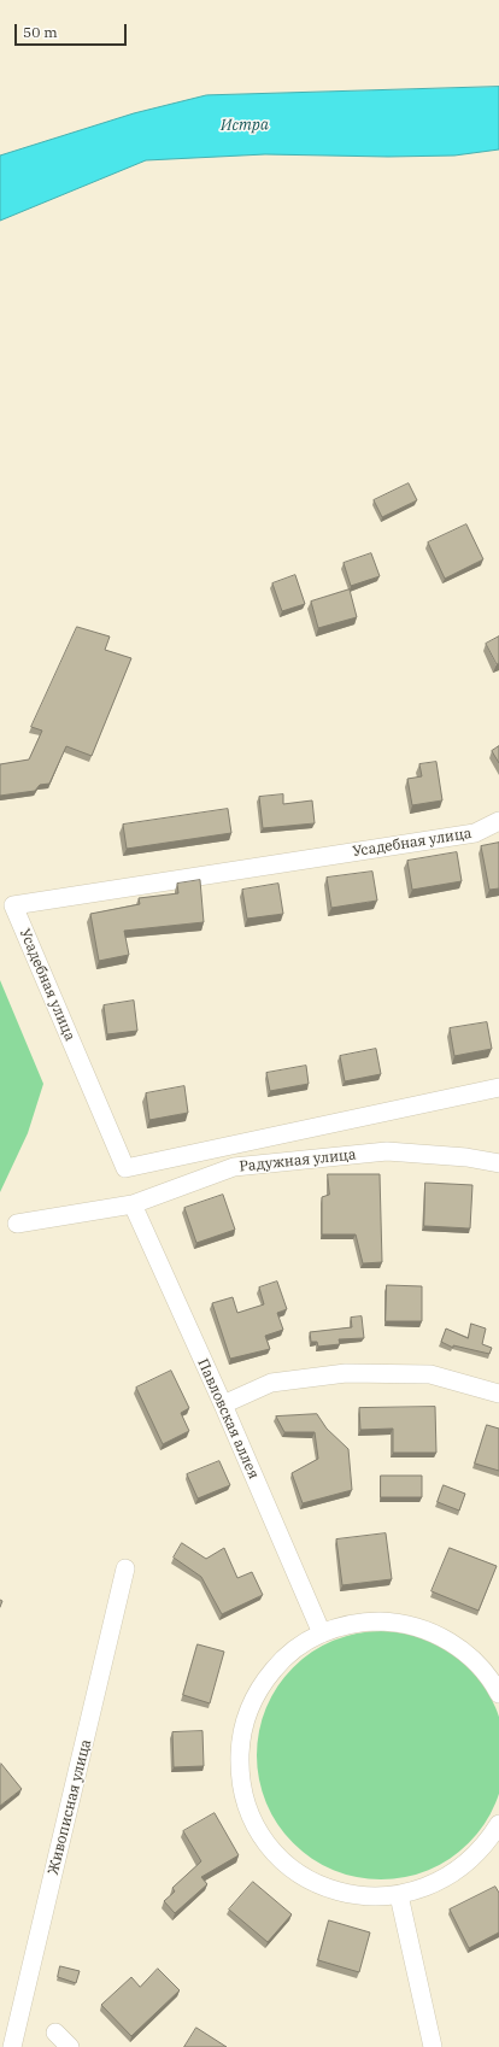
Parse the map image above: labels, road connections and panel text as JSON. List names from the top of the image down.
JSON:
{
  "streets": {
    "street": [
      "Усадебная улица",
      "Радужная улица",
      "Павловская аллея",
      "Живописная улица"
    ]
  },
  "crossings": [
    ["Радужная улица", "Павловская аллея"]
  ],
  "water": ["Истра"],
  "scale_bar": "50 m"
}
